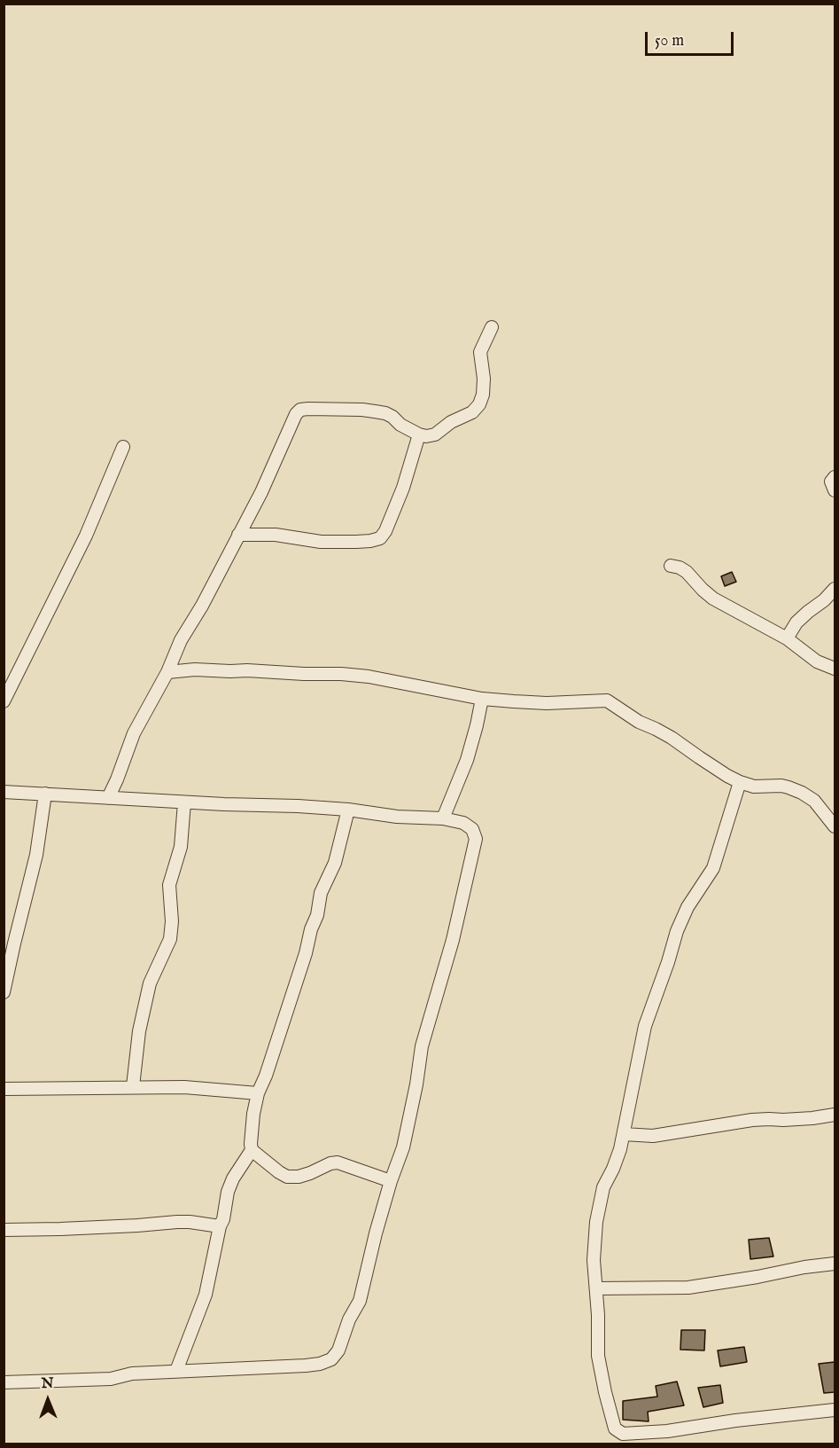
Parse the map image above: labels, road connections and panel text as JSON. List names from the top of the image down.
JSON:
{
  "scale_bar": "50 m",
  "north": "top"
}
